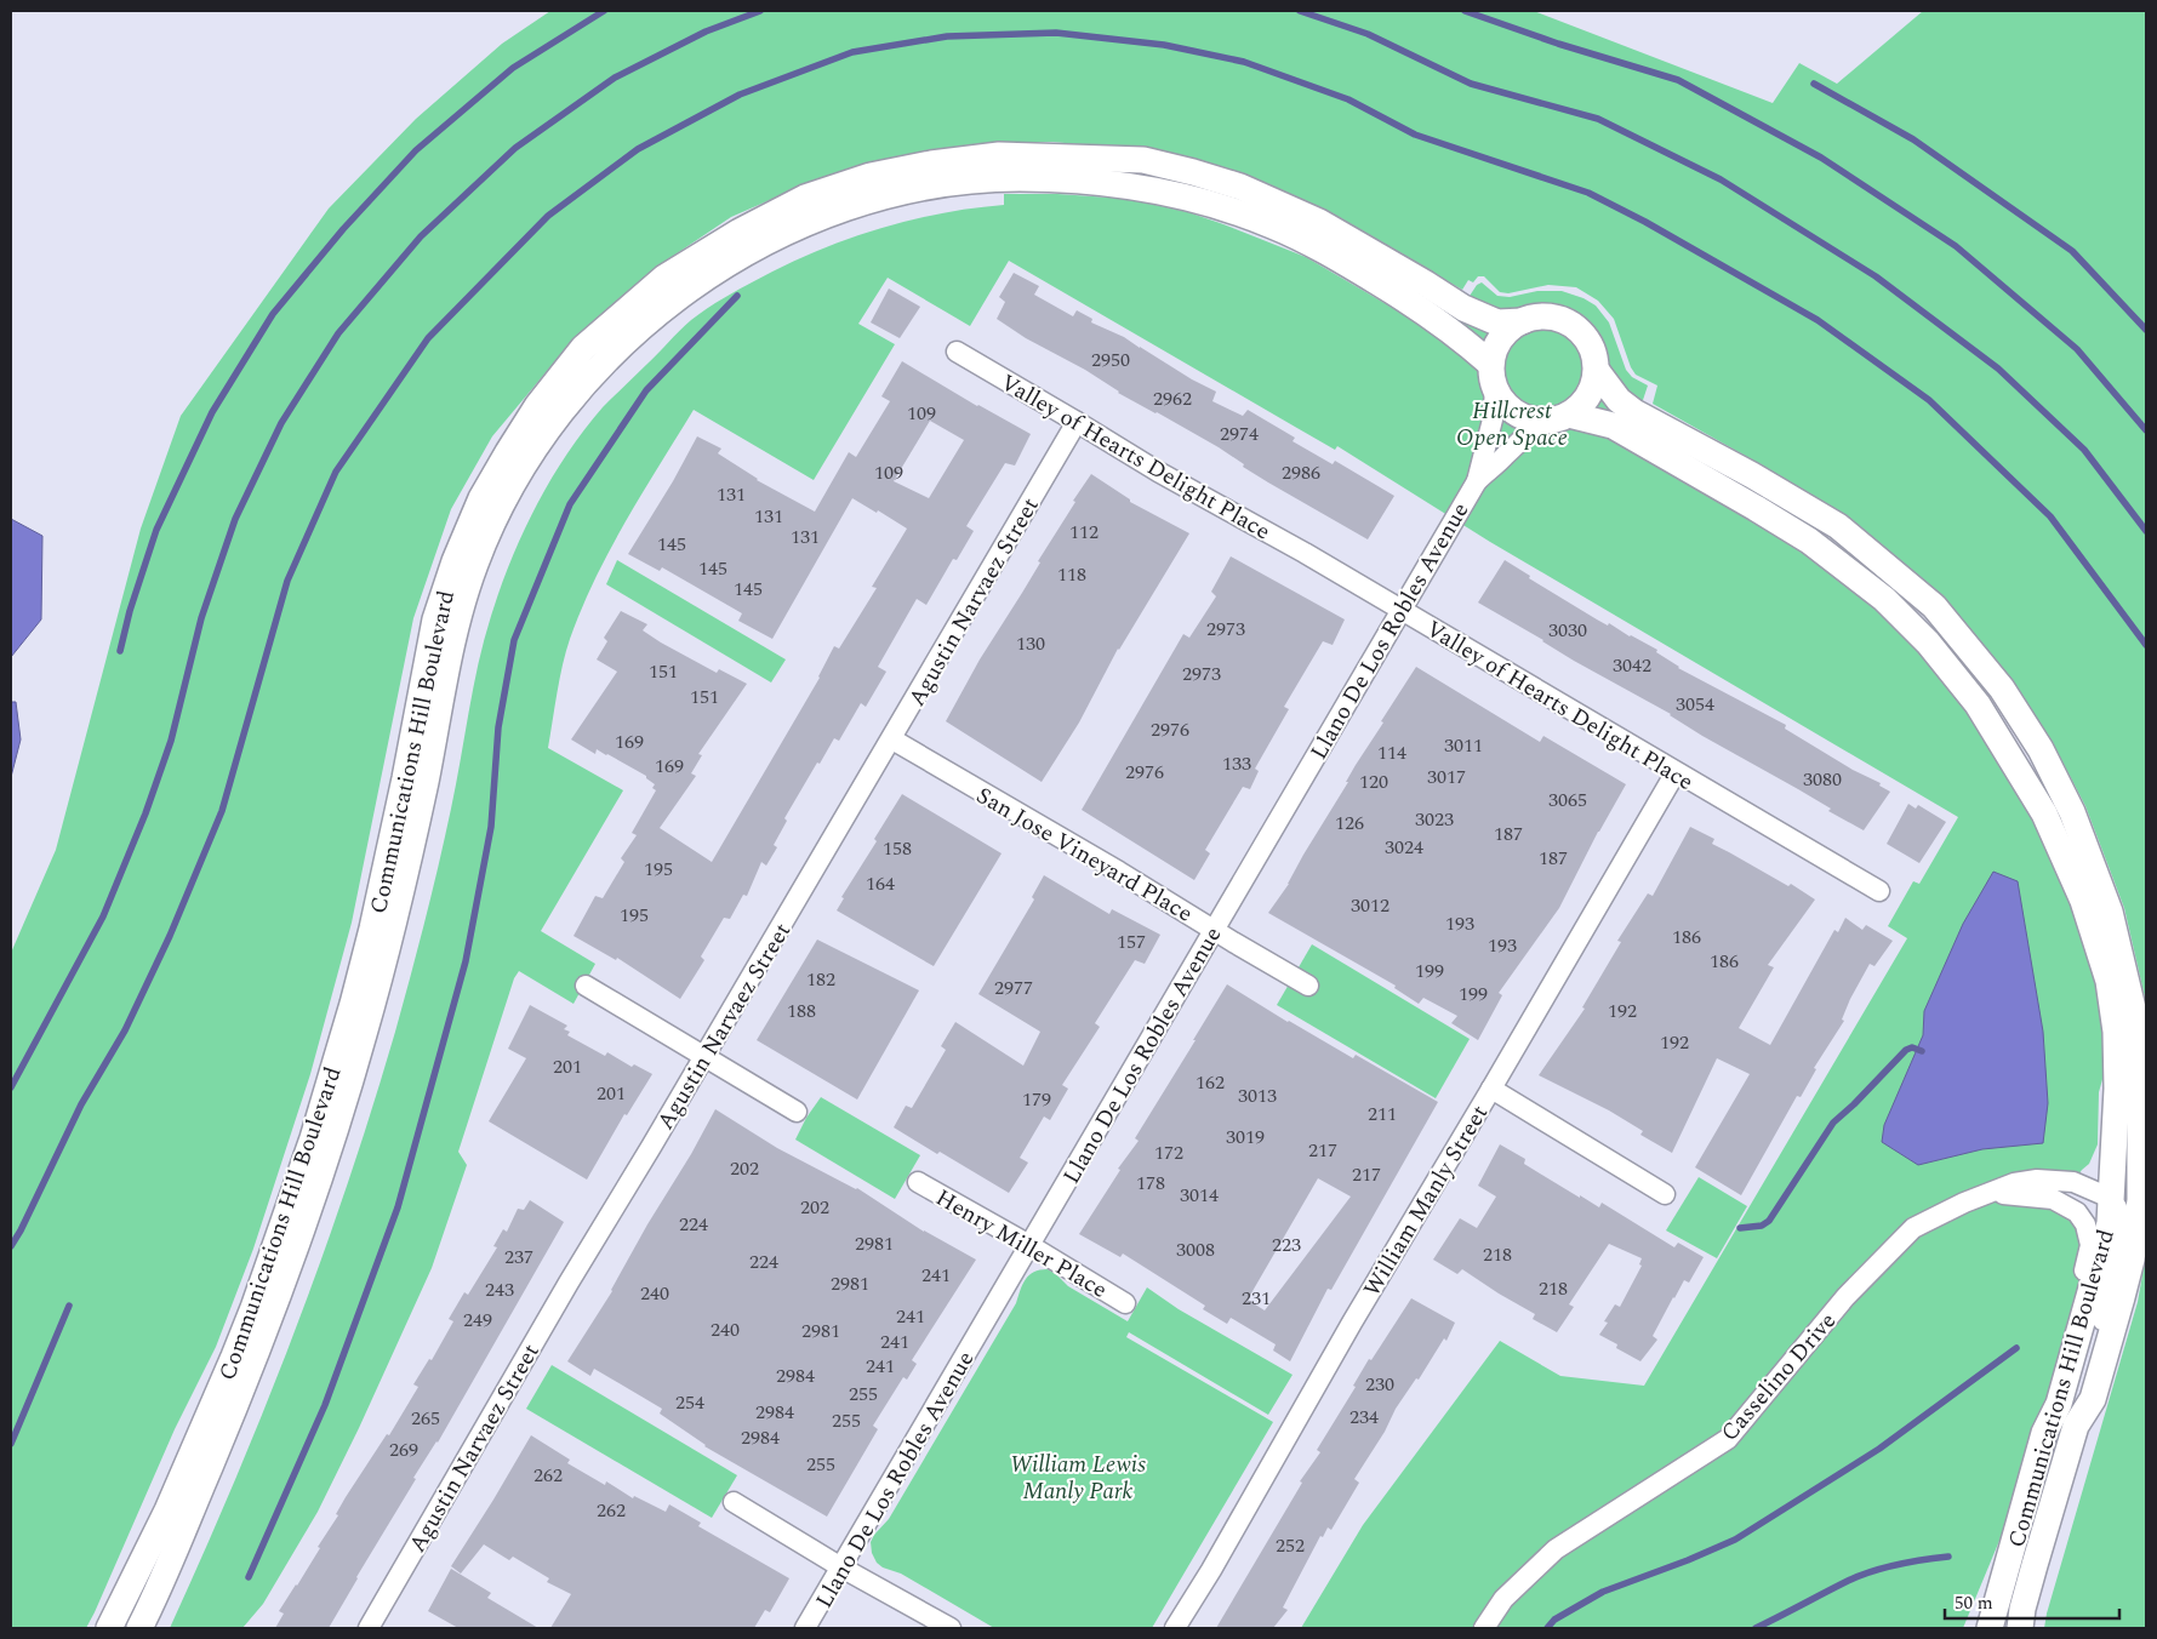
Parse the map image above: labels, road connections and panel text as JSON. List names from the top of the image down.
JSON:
{
  "streets": {
    "street": [
      "Valley of Hearts Delight Place",
      "Agustin Narvaez Street",
      "Llano De Los Robles Avenue",
      "Communications Hill Boulevard",
      "San Jose Vineyard Place",
      "William Manly Street",
      "Henry Miller Place",
      "Casselino Drive"
    ]
  },
  "crossings": [
    ["Valley of Hearts Delight Place", "Agustin Narvaez Street"],
    ["Valley of Hearts Delight Place", "Llano De Los Robles Avenue"],
    ["Valley of Hearts Delight Place", "William Manly Street"],
    ["Agustin Narvaez Street", "San Jose Vineyard Place"],
    ["Llano De Los Robles Avenue", "Communications Hill Boulevard"],
    ["Llano De Los Robles Avenue", "San Jose Vineyard Place"],
    ["Llano De Los Robles Avenue", "Henry Miller Place"],
    ["Communications Hill Boulevard", "Casselino Drive"]
  ],
  "parks": ["Hillcrest Open Space", "William Lewis Manly Park"],
  "house_numbers": [
    "2950",
    "2962",
    "109",
    "2974",
    "109",
    "2986",
    "131",
    "131",
    "112",
    "131",
    "145",
    "145",
    "118",
    "145",
    "2973",
    "3030",
    "130",
    "3042",
    "151",
    "2973",
    "151",
    "3054",
    "2976",
    "169",
    "3011",
    "114",
    "133",
    "169",
    "2976",
    "3017",
    "3080",
    "120",
    "3065",
    "3023",
    "126",
    "187",
    "3024",
    "158",
    "187",
    "195",
    "164",
    "3012",
    "195",
    "193",
    "186",
    "157",
    "193",
    "186",
    "199",
    "182",
    "2977",
    "199",
    "188",
    "192",
    "192",
    "201",
    "162",
    "201",
    "3013",
    "179",
    "211",
    "3019",
    "217",
    "172",
    "202",
    "217",
    "178",
    "3014",
    "202",
    "224",
    "2981",
    "223",
    "3008",
    "218",
    "237",
    "224",
    "241",
    "2981",
    "218",
    "243",
    "240",
    "231",
    "241",
    "249",
    "240",
    "2981",
    "241",
    "241",
    "2984",
    "230",
    "255",
    "254",
    "2984",
    "234",
    "265",
    "255",
    "2984",
    "269",
    "255",
    "262",
    "262",
    "252"
  ],
  "scale_bar": "50 m"
}
